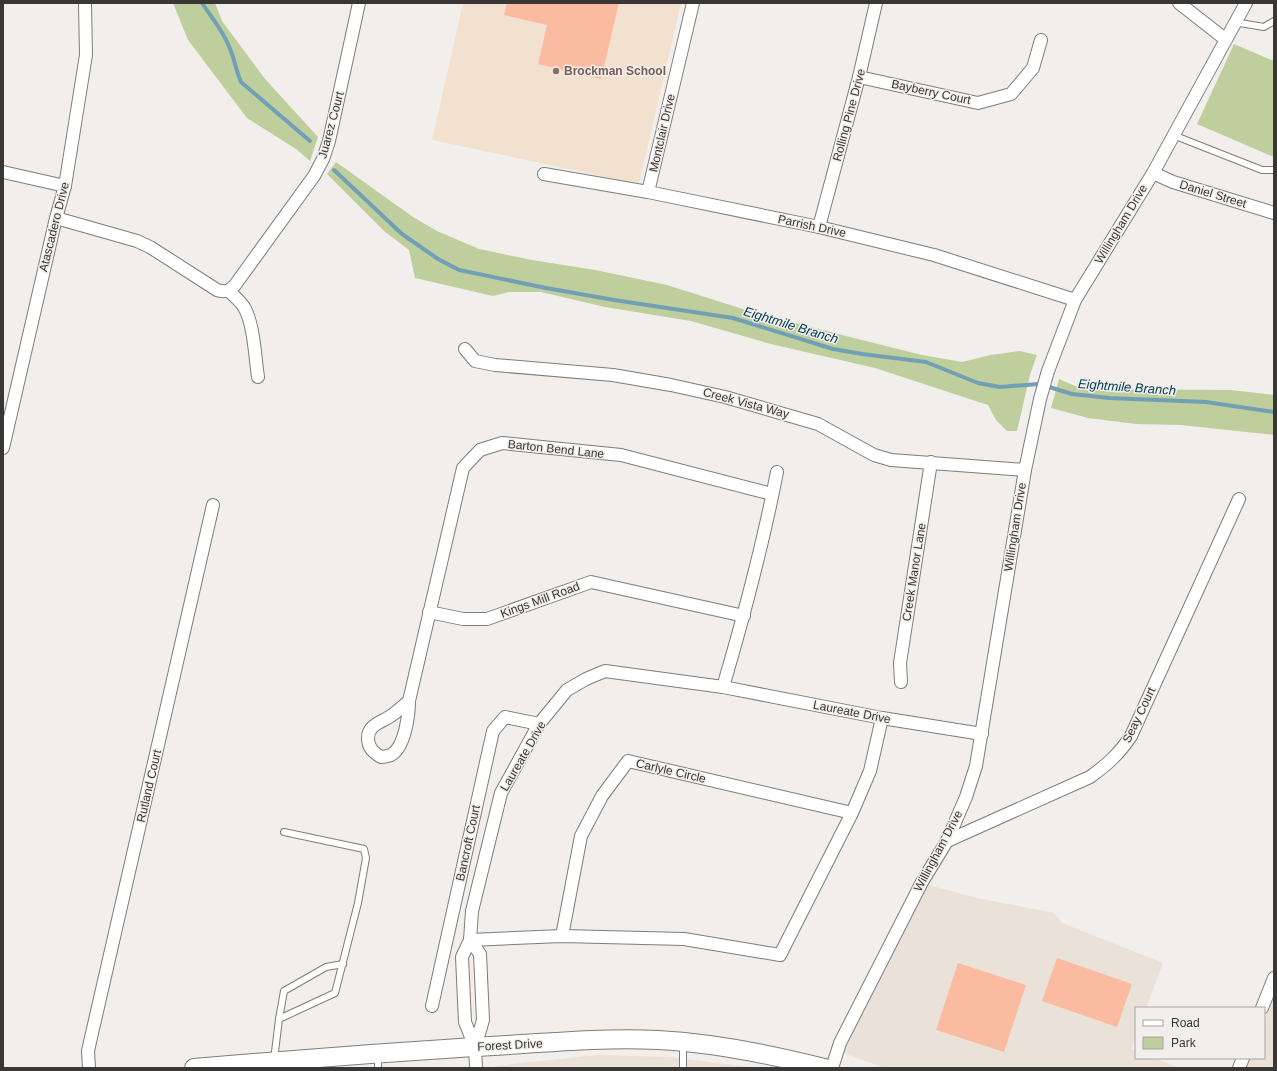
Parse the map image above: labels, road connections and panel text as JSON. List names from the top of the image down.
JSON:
{
  "streets": {
    "main road": ["Forest Drive"],
    "street": [
      "Bayberry Court",
      "Rolling Pine Drive",
      "Juarez Court",
      "Montclair Drive",
      "Daniel Street",
      "Willingham Drive",
      "Parrish Drive",
      "Atascadero Drive",
      "Creek Vista Way",
      "Barton Bend Lane",
      "Creek Manor Lane",
      "Kings Mill Road",
      "Laureate Drive",
      "Seay Court",
      "Carlyle Circle",
      "Rutland Court",
      "Bancroft Court"
    ]
  },
  "crossings": [
    ["Bayberry Court", "Rolling Pine Drive"],
    ["Rolling Pine Drive", "Parrish Drive"],
    ["Montclair Drive", "Parrish Drive"],
    ["Daniel Street", "Willingham Drive"],
    ["Willingham Drive", "Parrish Drive"],
    ["Willingham Drive", "Creek Vista Way"],
    ["Willingham Drive", "Laureate Drive"],
    ["Willingham Drive", "Seay Court"],
    ["Creek Vista Way", "Creek Manor Lane"],
    ["Barton Bend Lane", "Kings Mill Road"],
    ["Laureate Drive", "Bancroft Court"],
    ["Laureate Drive", "Forest Drive"]
  ],
  "water": ["Eightmile Branch"],
  "places": ["Brockman School"],
  "legend": ["Road", "Park"]
}
